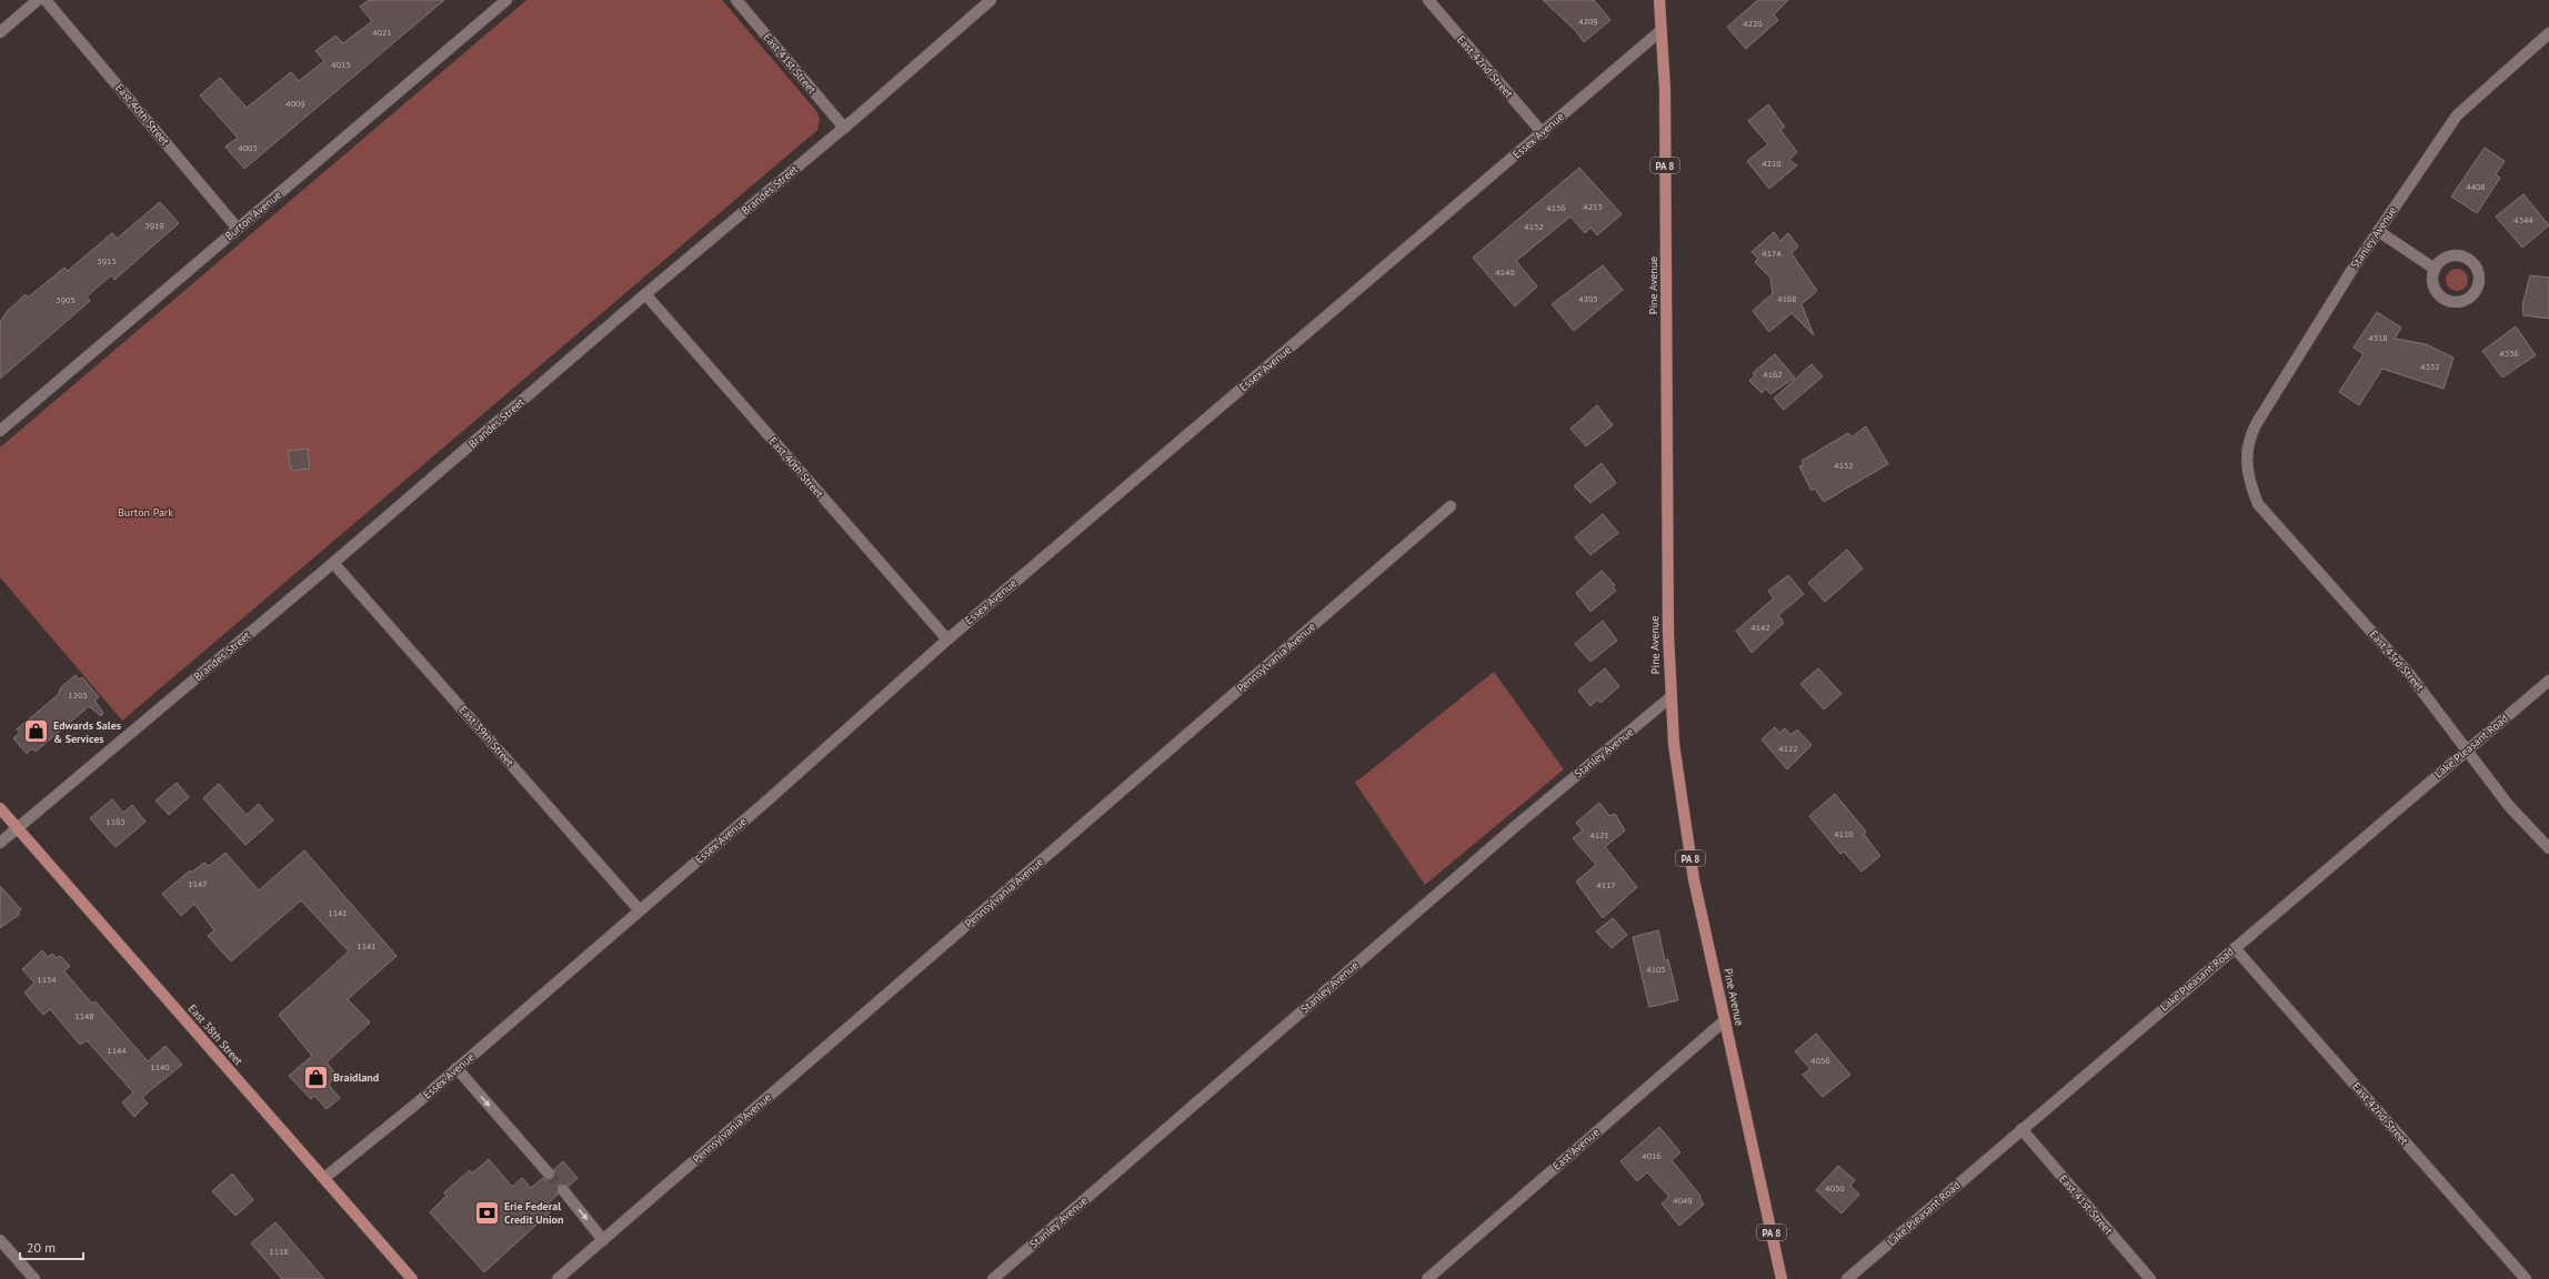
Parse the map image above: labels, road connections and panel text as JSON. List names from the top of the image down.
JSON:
{
  "streets": {
    "main road": ["PA 8", "Pine Avenue", "East 38th Street"],
    "street": [
      "East 41st Street",
      "East 42nd Street",
      "East 40th Street",
      "Essex Avenue",
      "Brandes Street",
      "Burton Avenue",
      "Stanley Avenue",
      "Pennsylvania Avenue",
      "East 43rd Street",
      "East 39th Street",
      "Lake Pleasant Road",
      "East Avenue"
    ]
  },
  "crossings": [
    ["East 41st Street", "Brandes Street"],
    ["East 41st Street", "Lake Pleasant Road"],
    ["East 42nd Street", "Essex Avenue"],
    ["East 42nd Street", "Lake Pleasant Road"],
    ["East 40th Street", "Essex Avenue"],
    ["East 40th Street", "Brandes Street"],
    ["East 40th Street", "Burton Avenue"],
    ["Essex Avenue", "Pine Avenue"],
    ["Essex Avenue", "East 39th Street"],
    ["Essex Avenue", "East 38th Street"],
    ["Brandes Street", "East 39th Street"],
    ["Brandes Street", "East 38th Street"],
    ["Stanley Avenue", "Pine Avenue"],
    ["Stanley Avenue", "East 43rd Street"],
    ["Pine Avenue", "East Avenue"],
    ["East 43rd Street", "Lake Pleasant Road"]
  ],
  "parks": ["Burton Park"],
  "places": {
    "shop": ["Edwards Sales & Services", "Braidland"],
    "bank": ["Erie Federal Credit Union"]
  },
  "house_numbers": [
    "4209",
    "4220",
    "4021",
    "4015",
    "4009",
    "4003",
    "4210",
    "4408",
    "4213",
    "4156",
    "4344",
    "3919",
    "4152",
    "4174",
    "3913",
    "4140",
    "4205",
    "4168",
    "3905",
    "4318",
    "4336",
    "4332",
    "4162",
    "4152",
    "4142",
    "1205",
    "4122",
    "1163",
    "4110",
    "4121",
    "1147",
    "4117",
    "1141",
    "1141",
    "4105",
    "1154",
    "1148",
    "1144",
    "4056",
    "1140",
    "4016",
    "4050",
    "4049",
    "1118"
  ],
  "scale_bar": "20 m"
}
